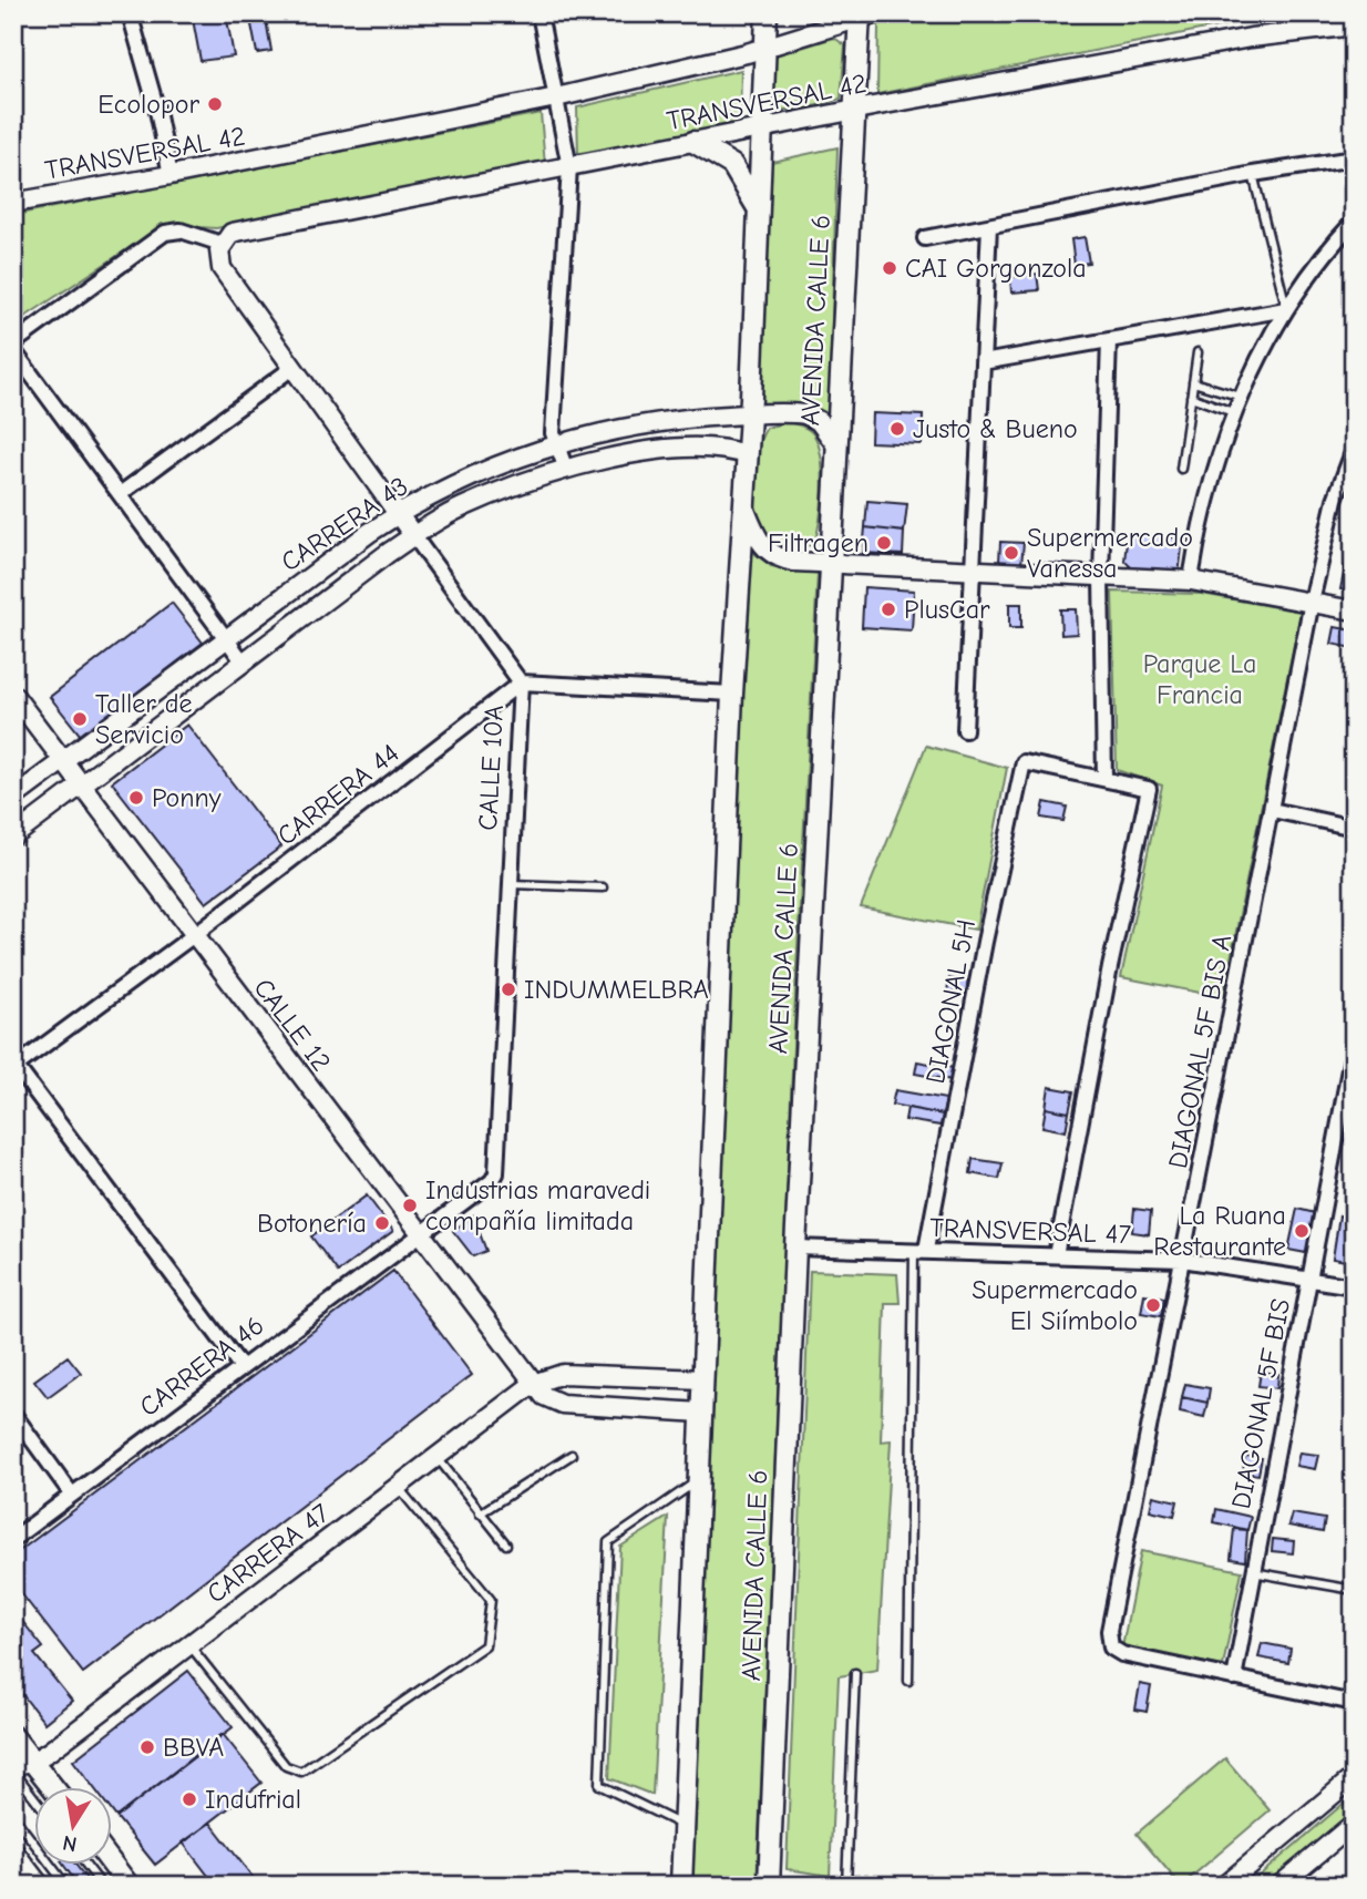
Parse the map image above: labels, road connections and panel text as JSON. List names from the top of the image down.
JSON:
{
  "streets": {
    "main road": ["AVENIDA CALLE 6"],
    "street": [
      "TRANSVERSAL 42",
      "CARRERA 43",
      "CALLE 10A",
      "CARRERA 44",
      "DIAGONAL 5H",
      "CALLE 12",
      "DIAGONAL 5F BIS A",
      "TRANSVERSAL 47",
      "CARRERA 46",
      "DIAGONAL 5F BIS",
      "CARRERA 47"
    ]
  },
  "crossings": [
    ["TRANSVERSAL 42", "AVENIDA CALLE 6"],
    ["TRANSVERSAL 42", "CALLE 10A"],
    ["AVENIDA CALLE 6", "CARRERA 43"],
    ["AVENIDA CALLE 6", "TRANSVERSAL 47"],
    ["CARRERA 43", "CALLE 10A"],
    ["CARRERA 43", "CALLE 12"],
    ["CALLE 10A", "CARRERA 44"],
    ["CALLE 10A", "CALLE 12"],
    ["CALLE 10A", "CARRERA 46"],
    ["CARRERA 44", "CALLE 12"],
    ["DIAGONAL 5H", "TRANSVERSAL 47"],
    ["CALLE 12", "CARRERA 46"],
    ["CALLE 12", "CARRERA 47"],
    ["DIAGONAL 5F BIS A", "TRANSVERSAL 47"],
    ["DIAGONAL 5F BIS A", "DIAGONAL 5F BIS"],
    ["TRANSVERSAL 47", "DIAGONAL 5F BIS"]
  ],
  "parks": ["Parque La Francia"],
  "places": [
    "Ecolopor",
    "CAI Gorgonzola",
    "Justo & Bueno",
    "Filtragen",
    "Supermercado Vanessa",
    "PlusCar",
    "Taller de Servicio",
    "Ponny",
    "INDUMMELBRA",
    "Industrias maravedi compañía limitada",
    "Botonería",
    "La Ruana Restaurante",
    "Supermercado El Siímbolo",
    "BBVA",
    "Indufrial"
  ],
  "north": "bottom"
}
